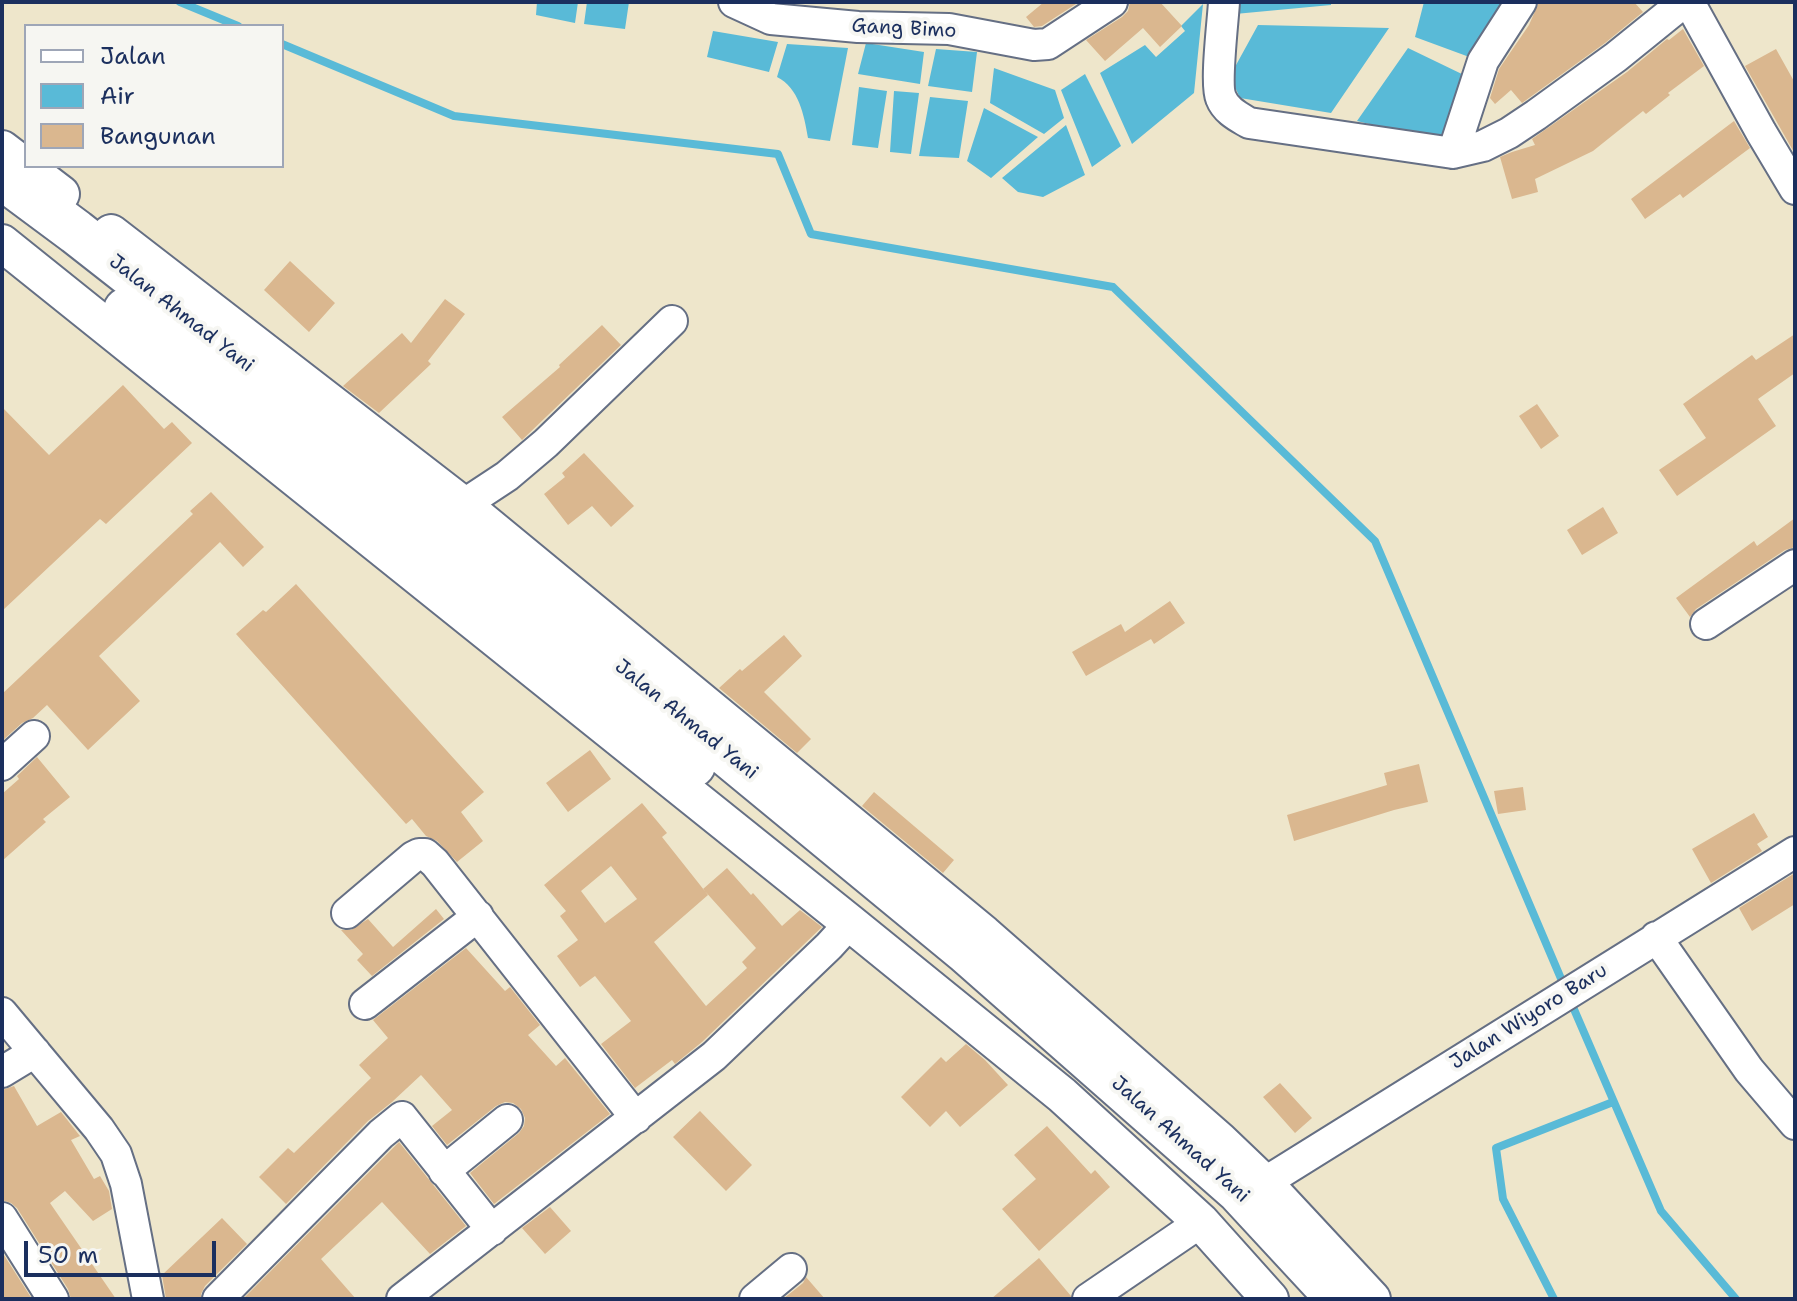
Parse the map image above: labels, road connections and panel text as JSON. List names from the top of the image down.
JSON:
{
  "streets": {
    "highway": ["Jalan Ahmad Yani"],
    "street": ["Gang Bimo", "Jalan Wiyoro Baru"]
  },
  "legend": ["Jalan", "Air", "Bangunan"],
  "scale_bar": "50 m"
}
